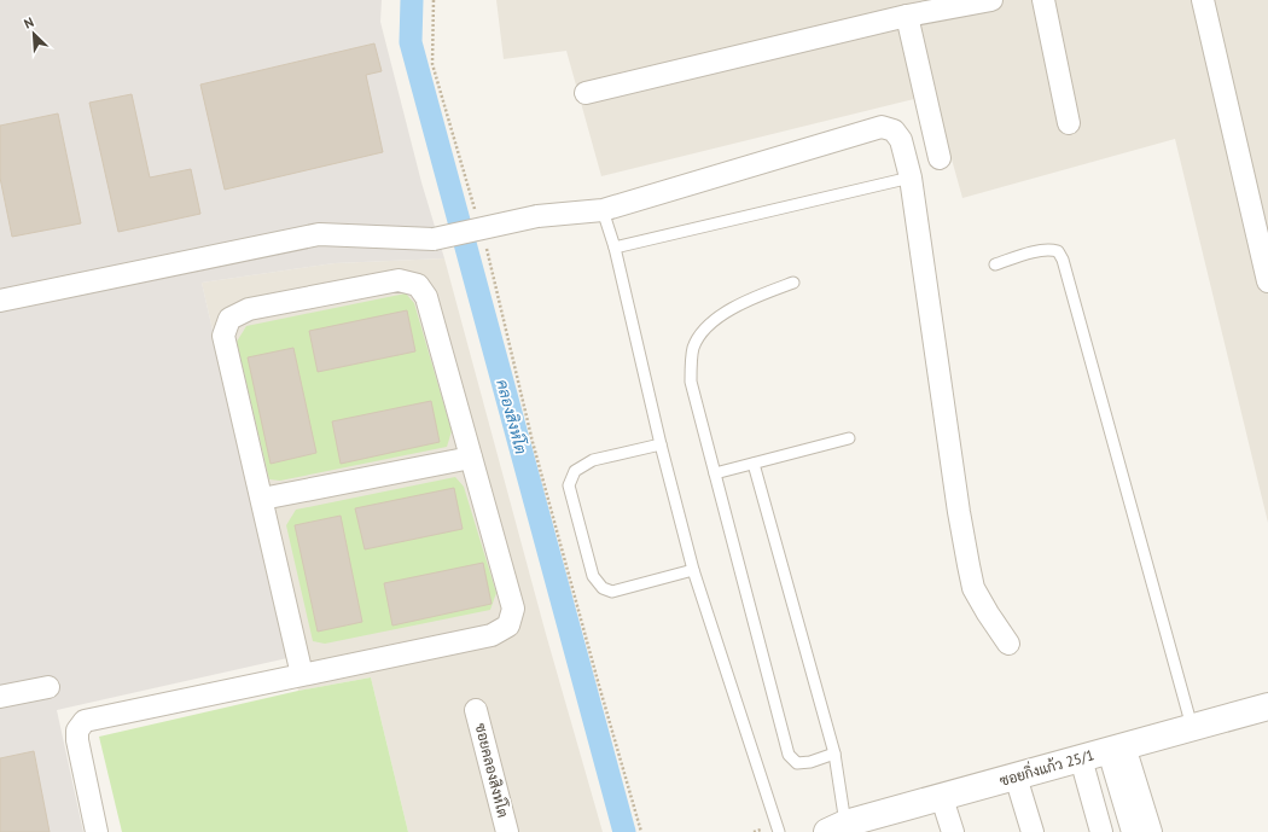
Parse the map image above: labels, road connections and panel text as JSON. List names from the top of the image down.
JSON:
{
  "streets": {
    "street": ["ซอยกิ่งแก้ว 25/1", "ซอยคลองสิงห์โต"]
  },
  "water": ["คลองสิงห์โต"],
  "north": "top left"
}
